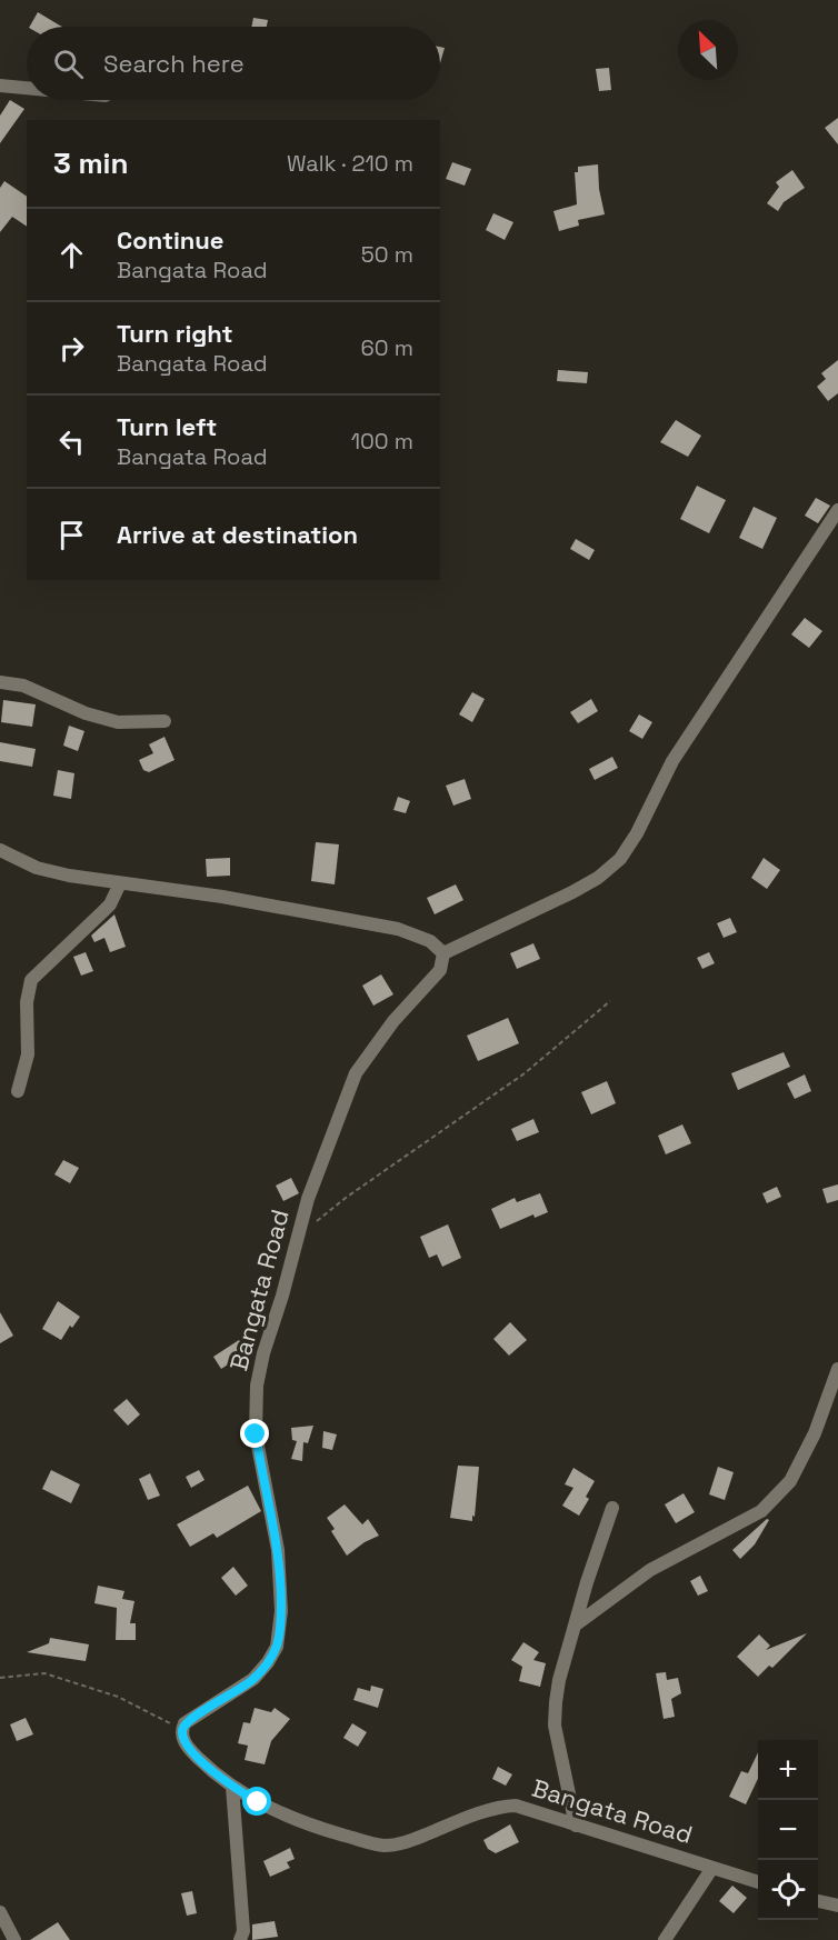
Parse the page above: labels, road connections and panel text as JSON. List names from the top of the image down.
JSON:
{
  "streets": {
    "street": ["Bangata Road"]
  },
  "north": "top left",
  "page": {
    "search": "Search here",
    "heading": ["3 min", "Walk · 210 m"],
    "list": [
      ["Continue", "Bangata Road", "50 m"],
      ["Turn right", "Bangata Road", "60 m"],
      ["Turn left", "Bangata Road", "100 m"],
      "Arrive at destination"
    ],
    "map_buttons": ["+", "−"]
  }
}
